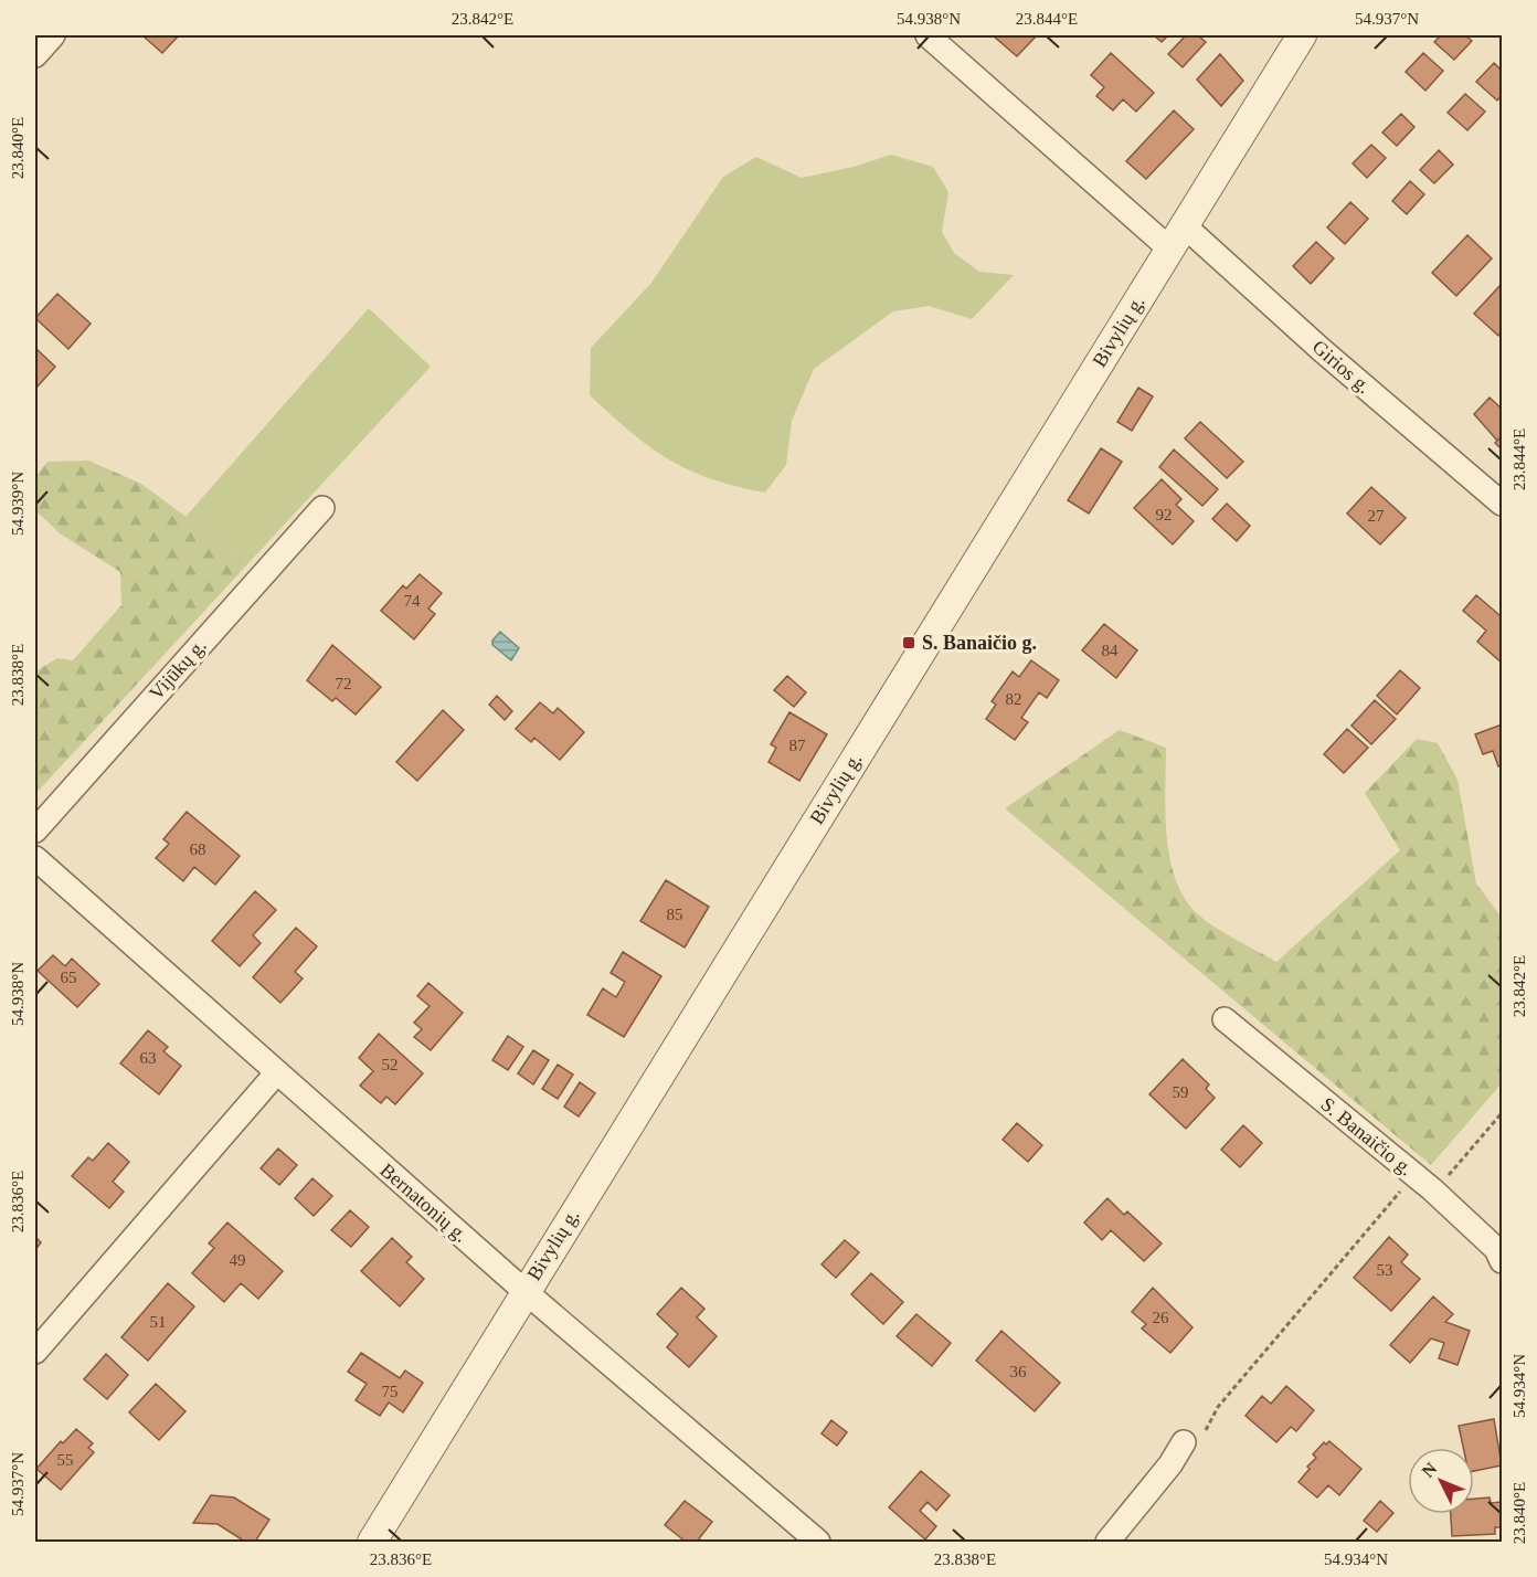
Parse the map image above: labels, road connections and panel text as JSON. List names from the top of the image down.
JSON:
{
  "streets": {
    "street": [
      "Bivylių g.",
      "Girios g.",
      "Vijūkų g.",
      "S. Banaičio g.",
      "Bernatonių g."
    ]
  },
  "crossings": [
    ["Bivylių g.", "Girios g."],
    ["Bivylių g.", "Bernatonių g."]
  ],
  "places": {
    "transit": ["S. Banaičio g."]
  },
  "house_numbers": [
    "92",
    "27",
    "74",
    "84",
    "72",
    "82",
    "87",
    "68",
    "85",
    "65",
    "63",
    "52",
    "59",
    "49",
    "53",
    "26",
    "51",
    "36",
    "75",
    "55"
  ],
  "north": "top left",
  "coordinates": [
    "23.842°E",
    "54.938°N",
    "23.844°E",
    "54.937°N",
    "23.840°E",
    "54.939°N",
    "23.838°E",
    "23.836°E",
    "54.934°N"
  ]
}
